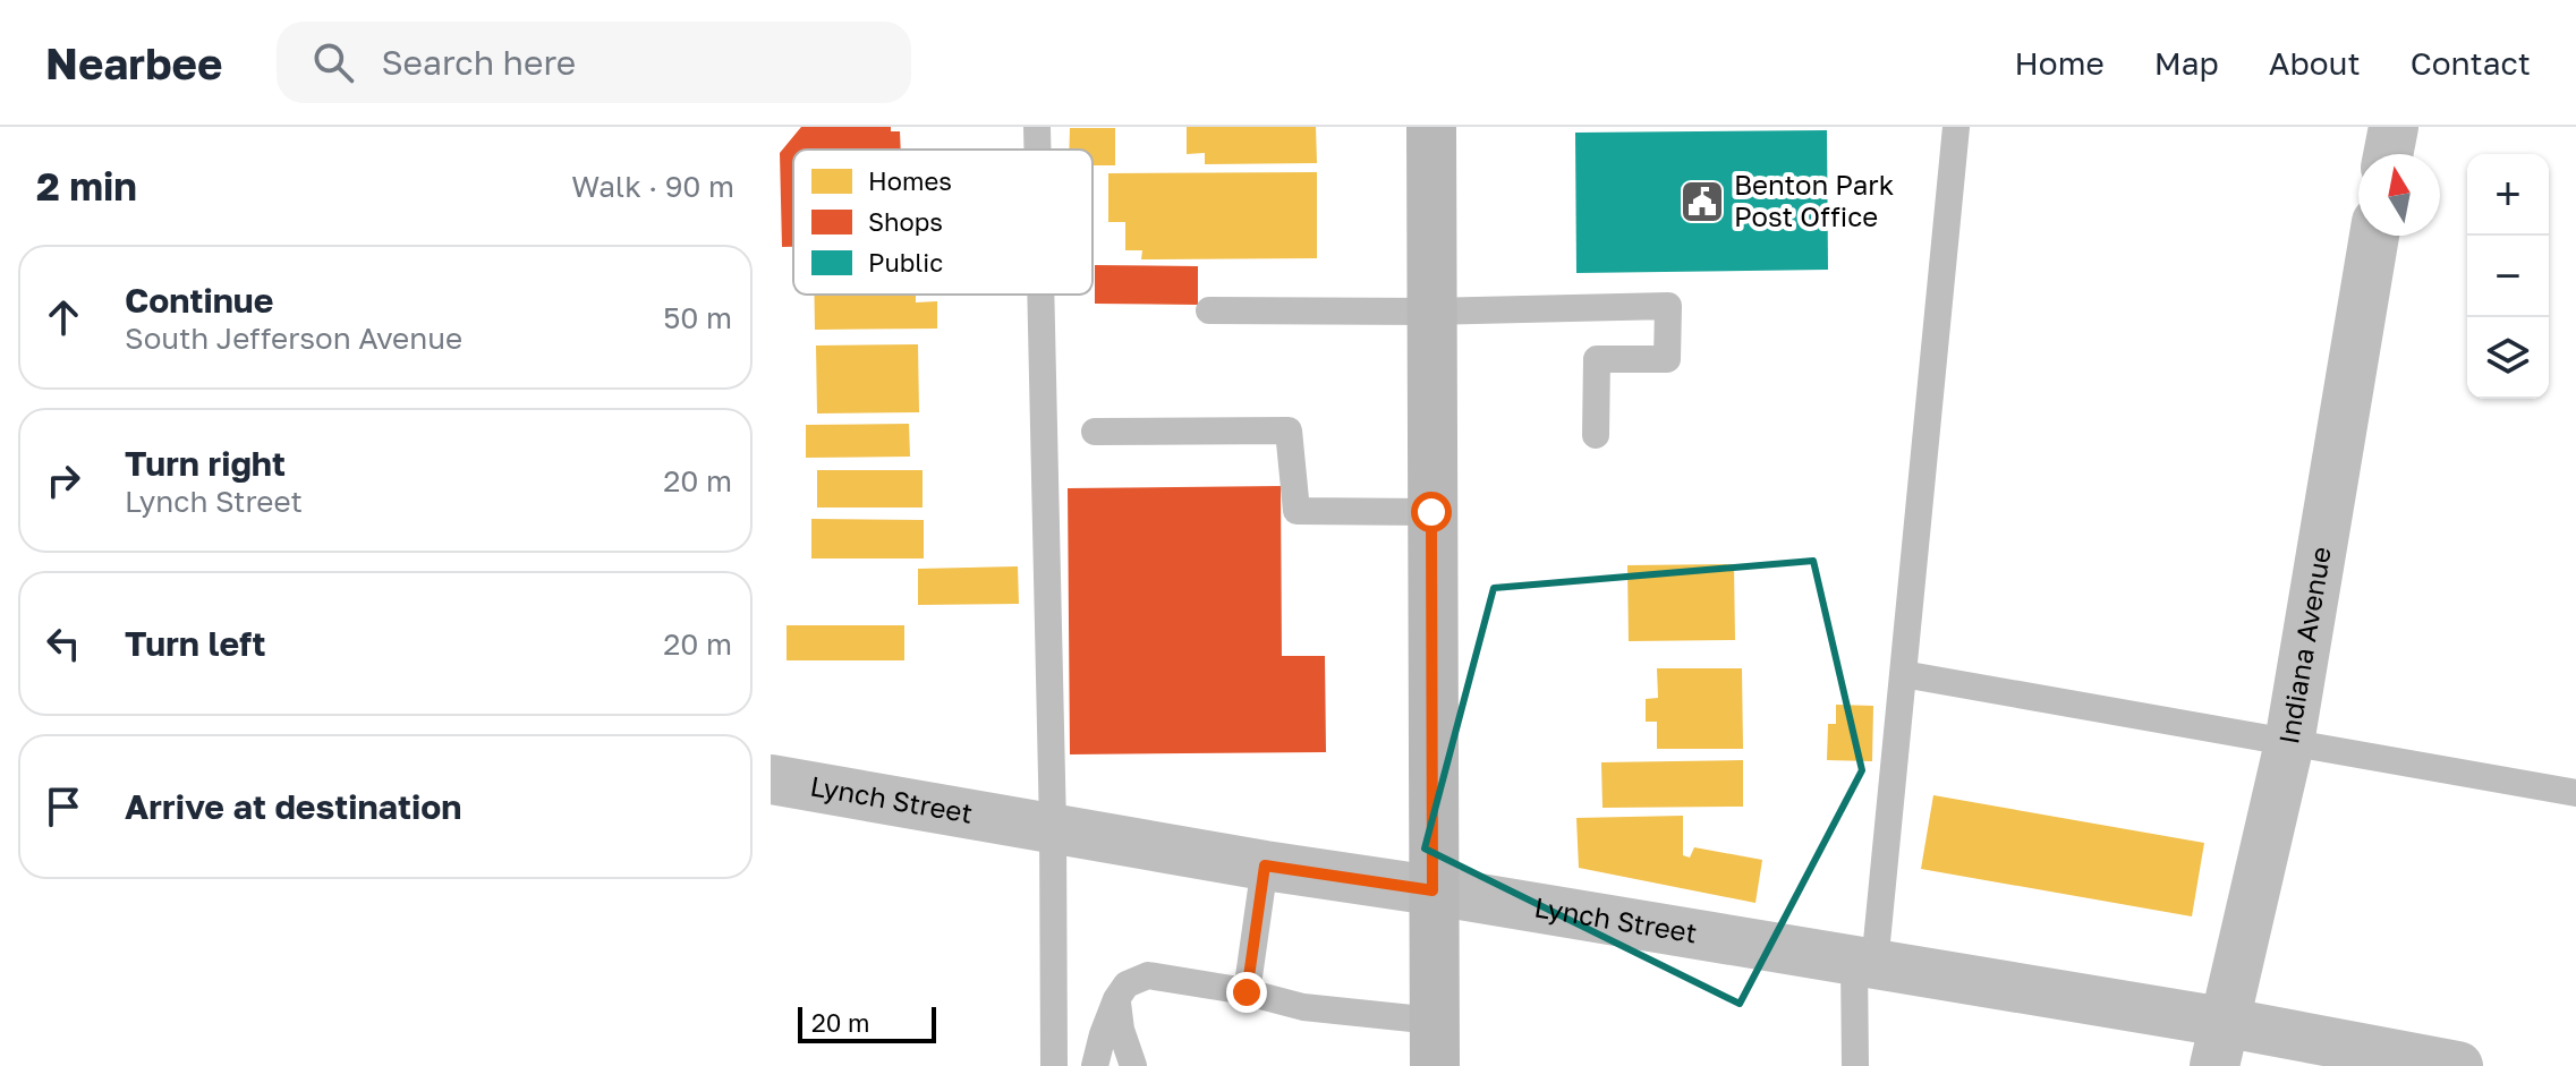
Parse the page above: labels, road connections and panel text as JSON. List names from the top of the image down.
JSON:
{
  "streets": {
    "street": ["Indiana Avenue", "Lynch Street"]
  },
  "crossings": [
    ["Indiana Avenue", "Lynch Street"]
  ],
  "places": {
    "public building": ["Benton Park Post Office"]
  },
  "legend": ["Homes", "Shops", "Public"],
  "scale_bar": "20 m",
  "north": "top",
  "page": {
    "header": "Nearbee",
    "search": "Search here",
    "nav": [
      "Home",
      "Map",
      "About",
      "Contact"
    ],
    "heading": ["2 min", "Walk · 90 m"],
    "map_buttons": ["+", "−"],
    "list": [
      ["Continue", "South Jefferson Avenue", "50 m"],
      ["Turn right", "Lynch Street", "20 m"],
      ["Turn left", "20 m"],
      "Arrive at destination"
    ],
    "scale": "20 m"
  }
}
